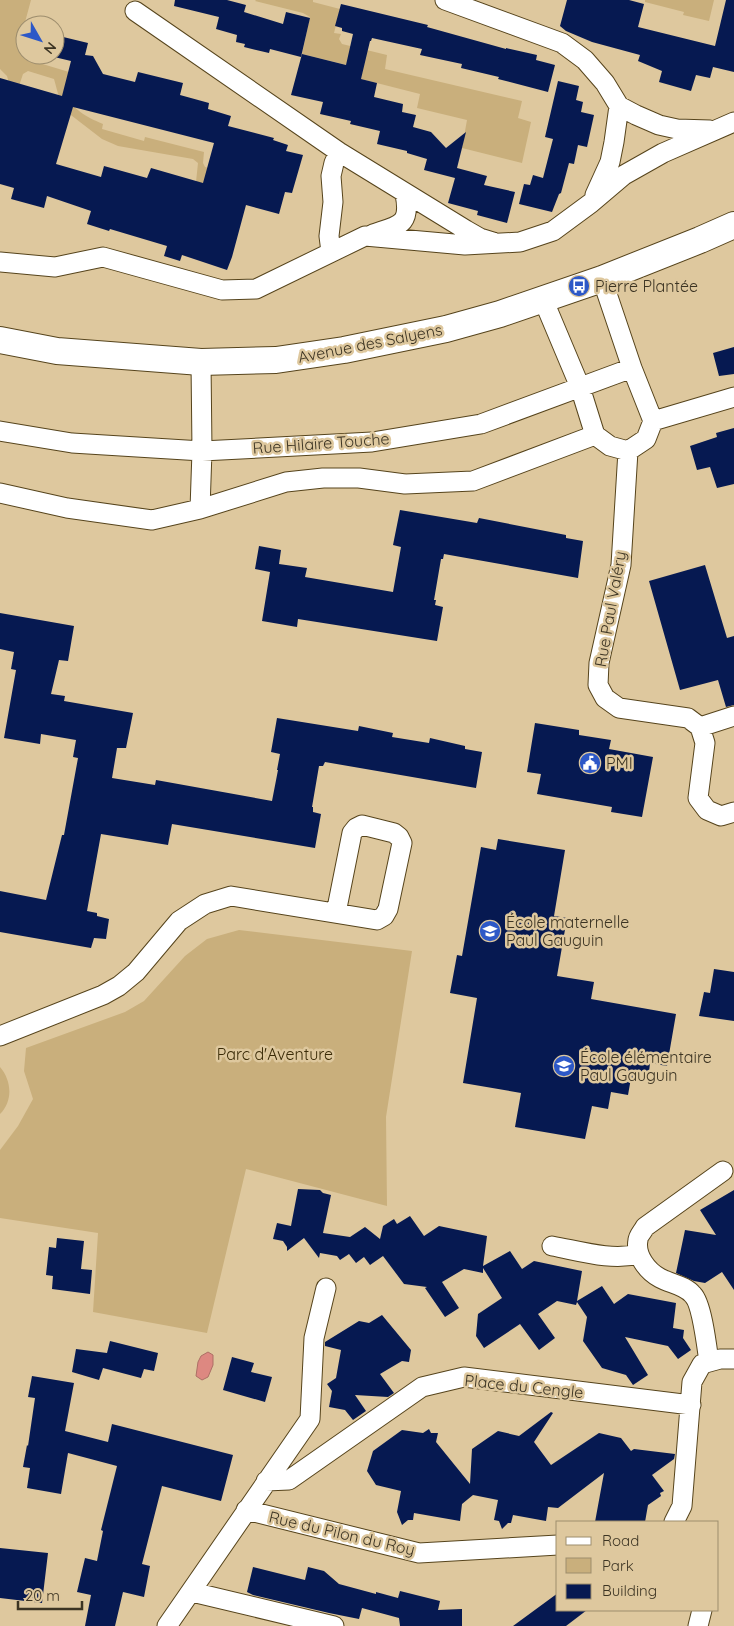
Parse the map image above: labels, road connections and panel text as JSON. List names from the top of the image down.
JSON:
{
  "streets": {
    "main road": ["Avenue des Salyens"],
    "street": [
      "Rue Hilaire Touche",
      "Rue Paul Valéry",
      "Place du Cengle",
      "Rue du Pilon du Roy"
    ]
  },
  "parks": ["Parc d'Aventure"],
  "places": {
    "bus stop": ["Pierre Plantée"],
    "public building": ["PMI"],
    "school or university": ["École maternelle Paul Gauguin", "École élémentaire Paul Gauguin"]
  },
  "legend": ["Road", "Park", "Building"],
  "scale_bar": "20 m",
  "north": "bottom right"
}
